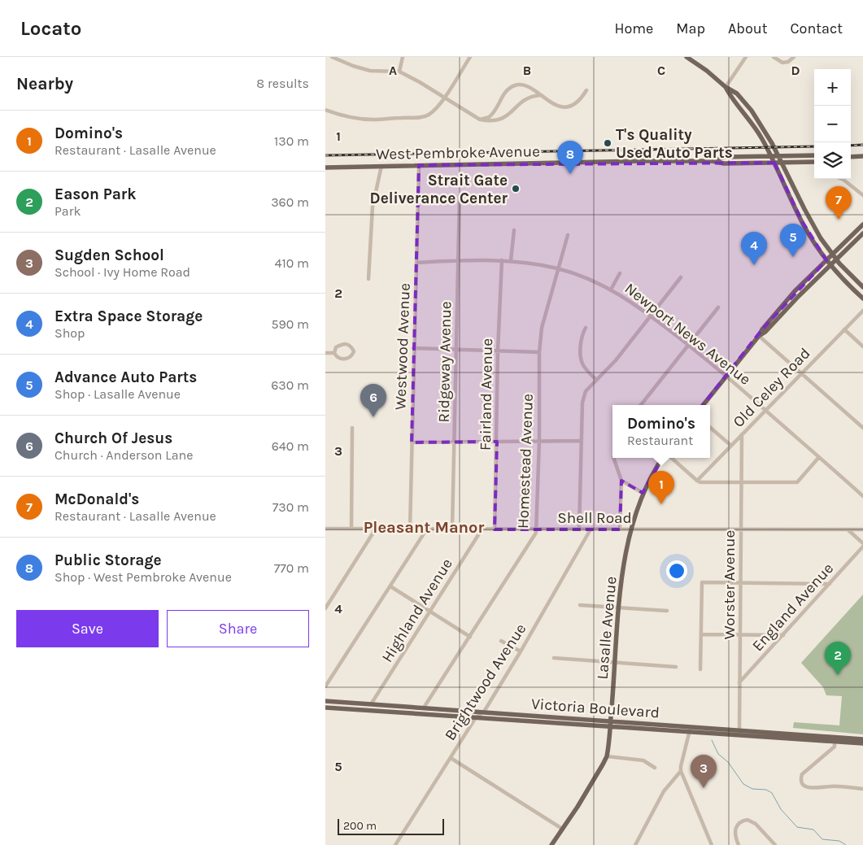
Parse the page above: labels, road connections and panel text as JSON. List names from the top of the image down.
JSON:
{
  "streets": {
    "main road": ["West Pembroke Avenue", "Lasalle Avenue", "Victoria Boulevard"],
    "street": [
      "Newport News Avenue",
      "Westwood Avenue",
      "Ridgeway Avenue",
      "Old Celey Road",
      "Fairland Avenue",
      "Homestead Avenue",
      "Shell Road",
      "Worster Avenue",
      "England Avenue",
      "Highland Avenue",
      "Brightwood Avenue"
    ]
  },
  "crossings": [
    ["West Pembroke Avenue", "Westwood Avenue"],
    ["Newport News Avenue", "Westwood Avenue"],
    ["Newport News Avenue", "Ridgeway Avenue"],
    ["Newport News Avenue", "Old Celey Road"],
    ["Newport News Avenue", "Fairland Avenue"],
    ["Newport News Avenue", "Homestead Avenue"],
    ["Westwood Avenue", "Shell Road"],
    ["Ridgeway Avenue", "Shell Road"],
    ["Old Celey Road", "Worster Avenue"],
    ["Fairland Avenue", "Shell Road"],
    ["Homestead Avenue", "Shell Road"],
    ["Homestead Avenue", "Victoria Boulevard"],
    ["Shell Road", "Worster Avenue"],
    ["Shell Road", "Highland Avenue"],
    ["Shell Road", "Lasalle Avenue"],
    ["Shell Road", "Brightwood Avenue"],
    ["Worster Avenue", "England Avenue"],
    ["Worster Avenue", "Victoria Boulevard"],
    ["Highland Avenue", "Victoria Boulevard"],
    ["Lasalle Avenue", "Victoria Boulevard"],
    ["Brightwood Avenue", "Victoria Boulevard"]
  ],
  "districts": ["Pleasant Manor"],
  "places": ["T's Quality Used Auto Parts", "Strait Gate Deliverance Center"],
  "scale_bar": "200 m",
  "page": {
    "header": "Locato",
    "nav": [
      "Home",
      "Map",
      "About",
      "Contact"
    ],
    "heading": ["Nearby", "8 results"],
    "map_buttons": ["+", "−"],
    "list": [
      {
        "mark": "1",
        "name": "Domino's",
        "note": "Restaurant · Lasalle Avenue",
        "value": "130 m"
      },
      {
        "mark": "2",
        "name": "Eason Park",
        "note": "Park",
        "value": "360 m"
      },
      {
        "mark": "3",
        "name": "Sugden School",
        "note": "School · Ivy Home Road",
        "value": "410 m"
      },
      {
        "mark": "4",
        "name": "Extra Space Storage",
        "note": "Shop",
        "value": "590 m"
      },
      {
        "mark": "5",
        "name": "Advance Auto Parts",
        "note": "Shop · Lasalle Avenue",
        "value": "630 m"
      },
      {
        "mark": "6",
        "name": "Church Of Jesus",
        "note": "Church · Anderson Lane",
        "value": "640 m"
      },
      {
        "mark": "7",
        "name": "McDonald's",
        "note": "Restaurant · Lasalle Avenue",
        "value": "730 m"
      },
      {
        "mark": "8",
        "name": "Public Storage",
        "note": "Shop · West Pembroke Avenue",
        "value": "770 m"
      }
    ],
    "pins": [
      "8",
      "7",
      "5",
      "4",
      "6",
      "1",
      "2",
      "3"
    ],
    "popup": ["Domino's", "Restaurant"],
    "buttons": ["Save", "Share"],
    "scale": "200 m"
  },
  "grid": {
    "columns": [
      "A",
      "B",
      "C",
      "D"
    ],
    "rows": [
      "1",
      "2",
      "3",
      "4",
      "5"
    ]
  }
}
